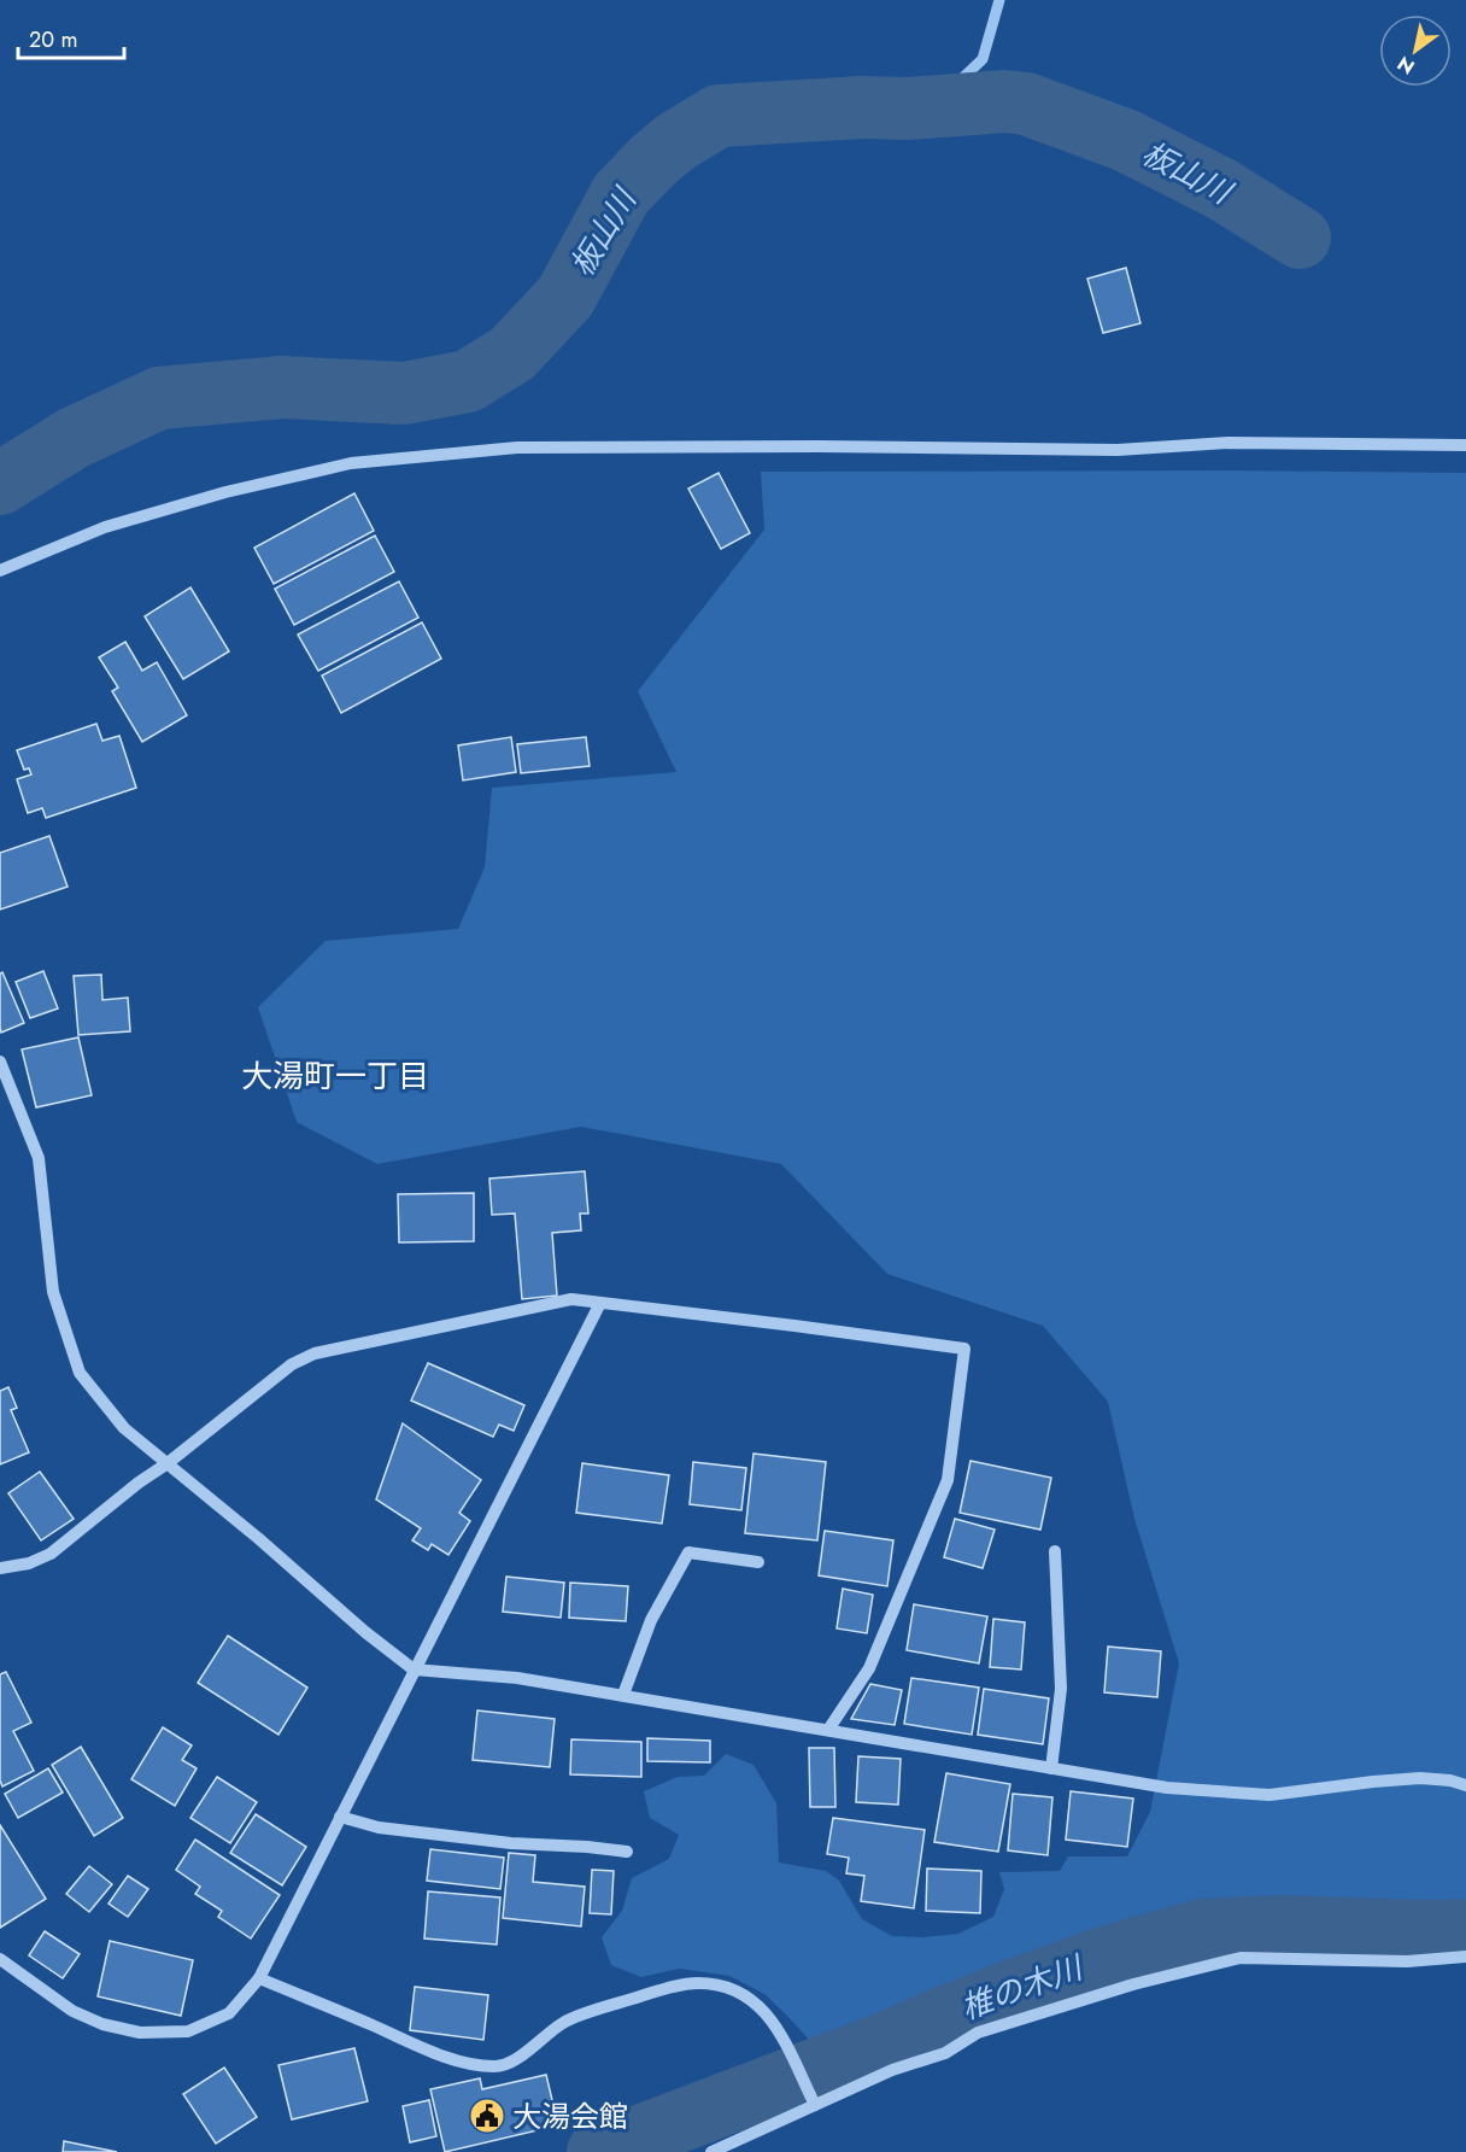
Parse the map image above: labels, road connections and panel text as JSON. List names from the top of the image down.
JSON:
{
  "districts": ["大湯町一丁目"],
  "water": ["板山川", "椎の木川"],
  "places": {
    "public building": ["大湯会館"]
  },
  "scale_bar": "20 m",
  "north": "bottom left"
}
